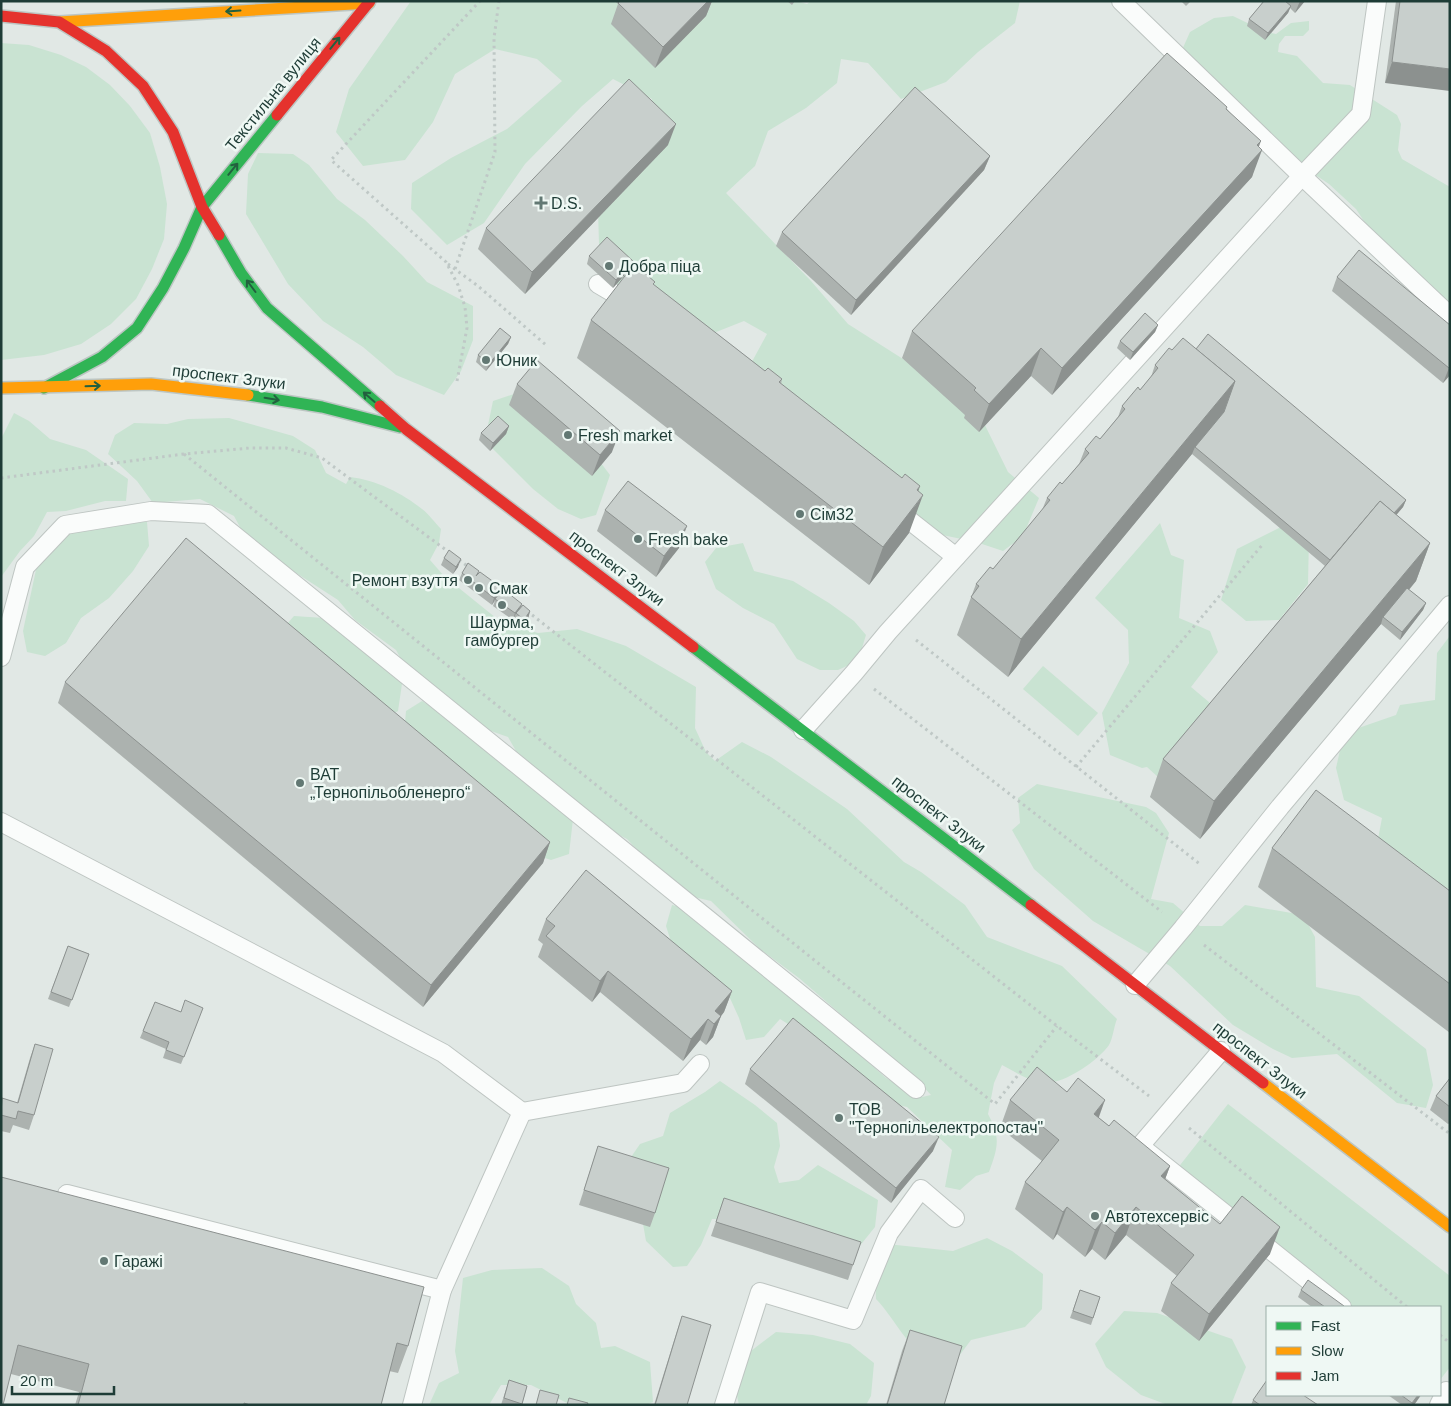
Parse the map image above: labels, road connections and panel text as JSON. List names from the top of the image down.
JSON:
{
  "streets": {
    "main road": ["Текстильна вулиця", "проспект Злуки"]
  },
  "crossings": [
    ["Текстильна вулиця", "проспект Злуки"]
  ],
  "places": {
    "health": ["D.S."],
    "other": [
      "Добра піца",
      "Юник",
      "Fresh market",
      "Сім32",
      "Fresh bake",
      "Ремонт взуття",
      "Смак",
      "Шаурма, гамбургер",
      "ВАТ „Тернопільобленерго“",
      "ТОВ \"Тернопільелектропостач\"",
      "Автотехсервіс",
      "Гаражі"
    ]
  },
  "legend": ["Fast", "Slow", "Jam"],
  "scale_bar": "20 m"
}
